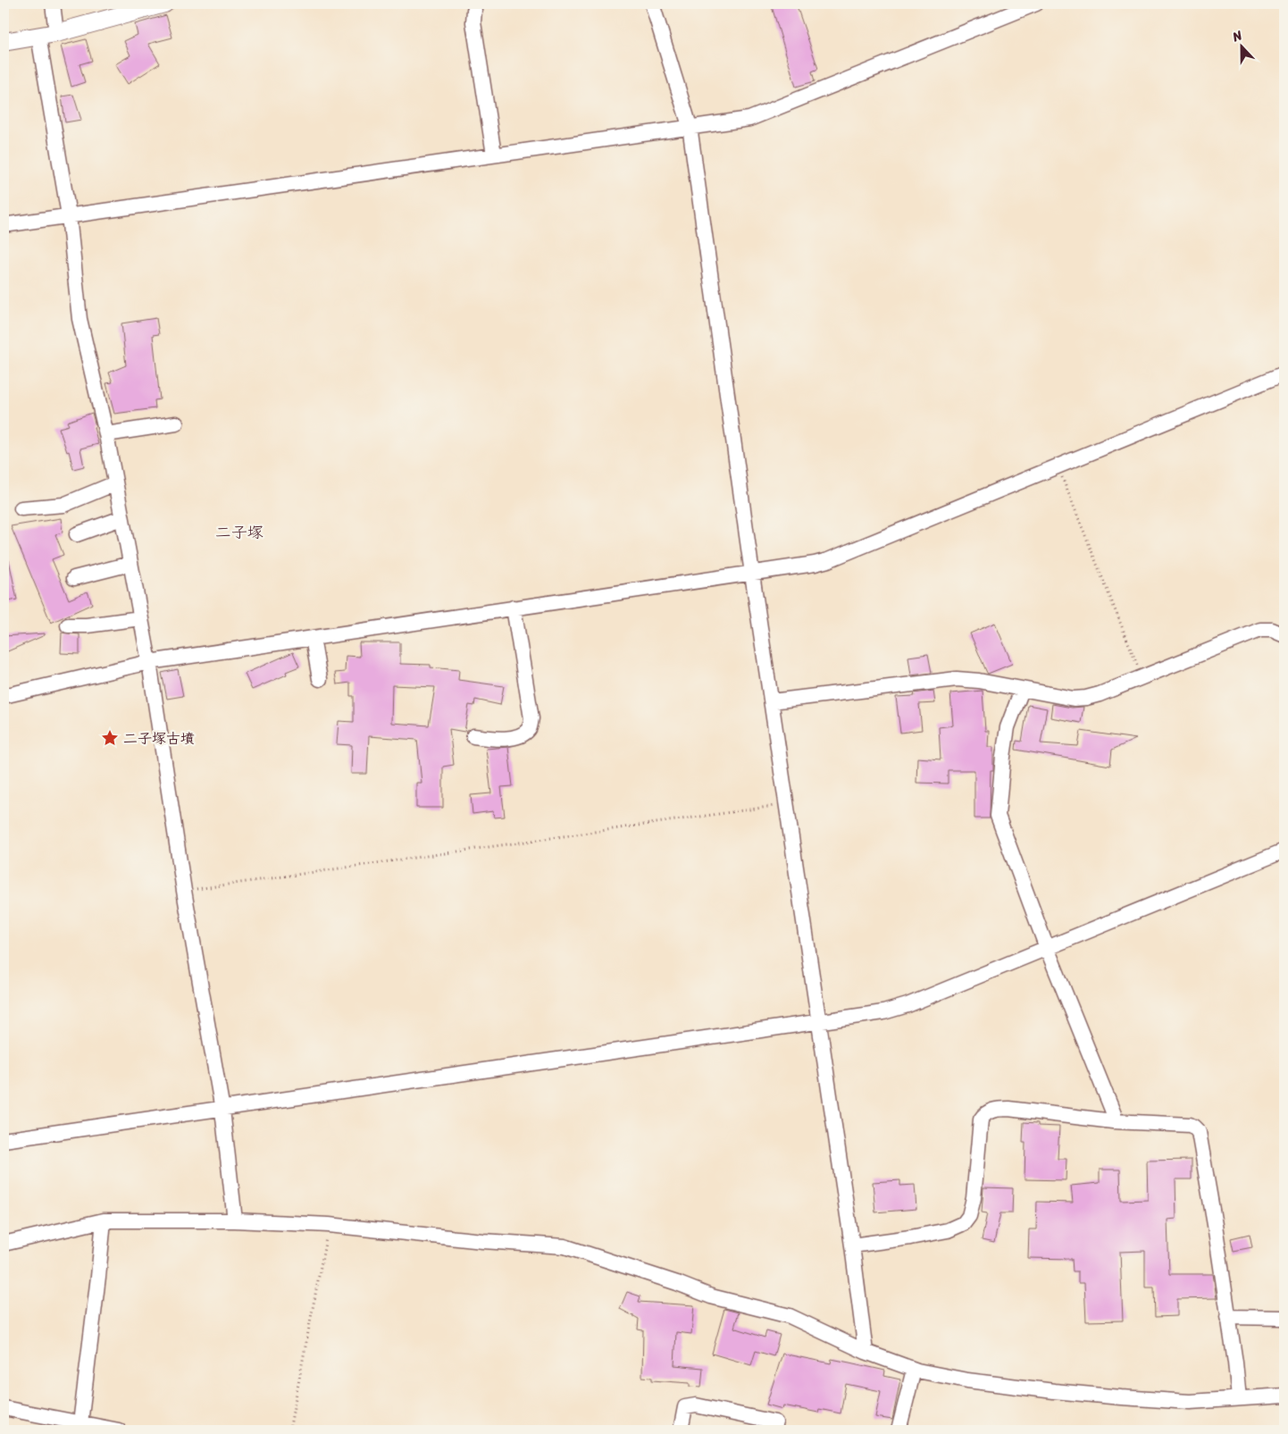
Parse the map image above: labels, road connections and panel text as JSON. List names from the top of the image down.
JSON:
{
  "districts": ["二子塚"],
  "places": {
    "place": ["二子塚古墳"]
  },
  "north": "top"
}
